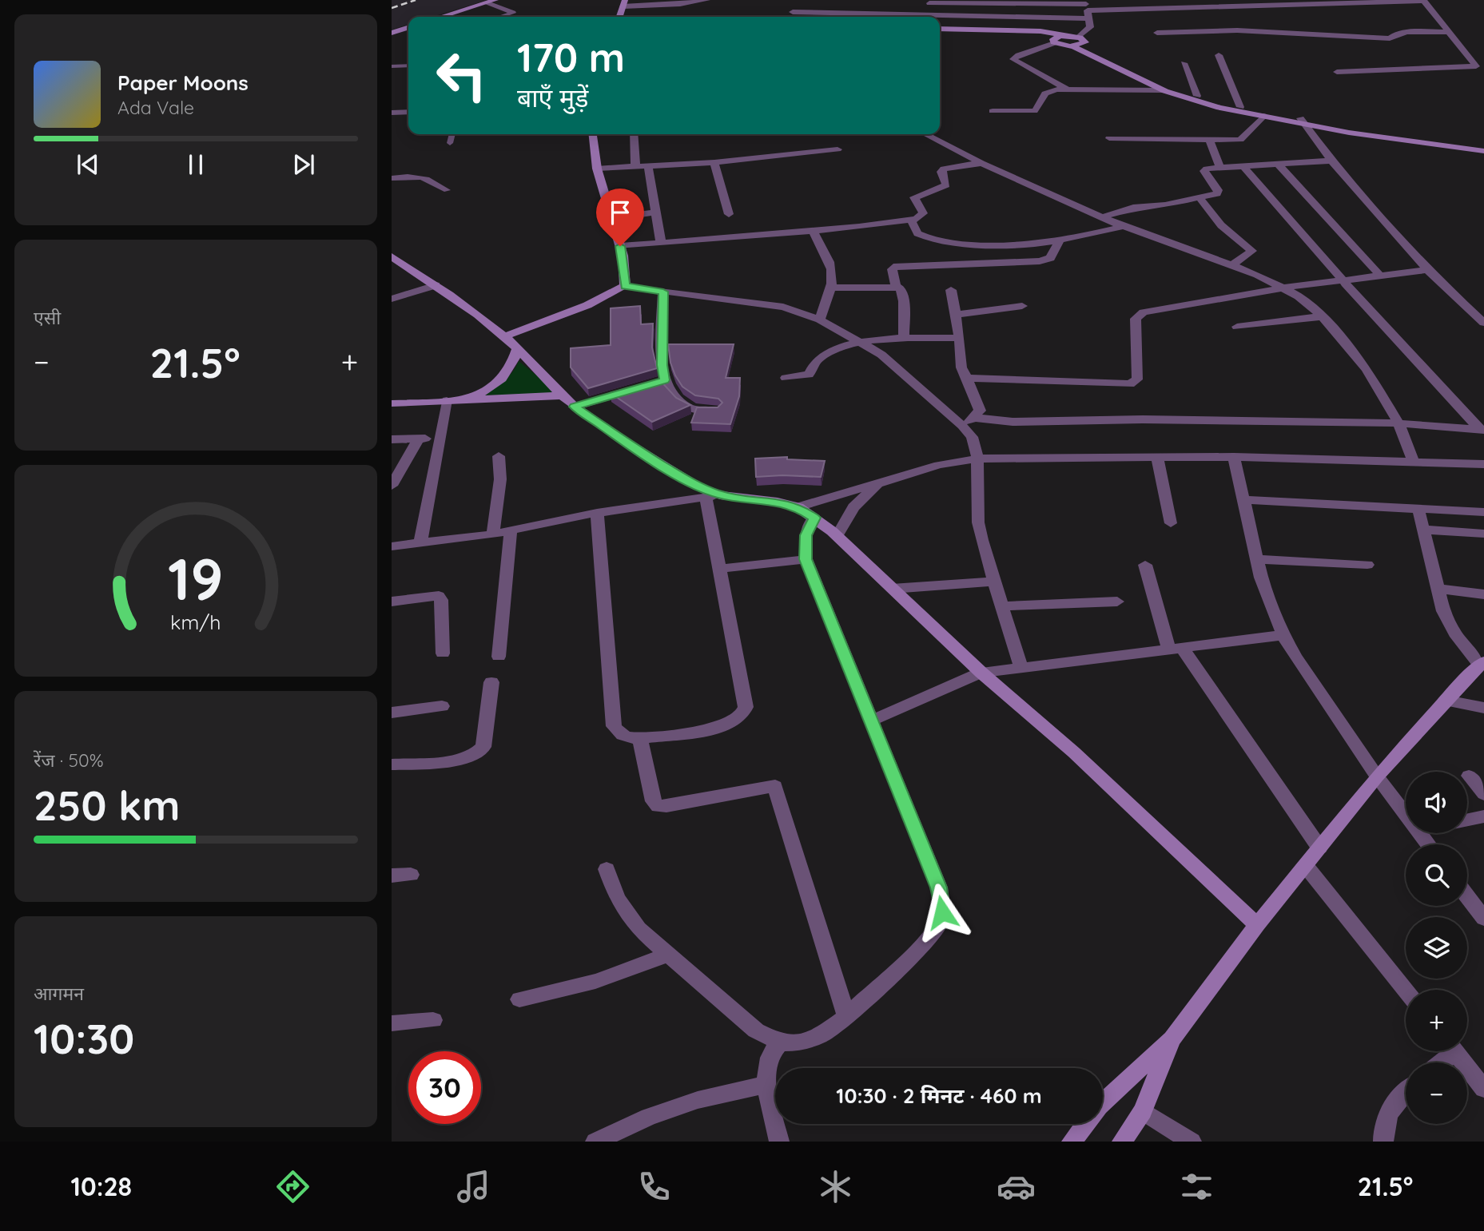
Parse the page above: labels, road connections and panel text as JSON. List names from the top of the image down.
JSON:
{
  "page": {
    "turn": ["170 m", "बाएँ मुड़ें"],
    "song": ["Paper Moons", "Ada Vale"],
    "tile": [
      "एसी",
      ["रेंज · 50%", "250 km"],
      ["आगमन", "10:30"]
    ],
    "heat": ["−", "21.5°", "+"],
    "map_buttons": ["+", "−"],
    "limit": "30",
    "trip": "10:30 · 2 मिनट · 460 m",
    "tabs": ["10:28", "21.5°"],
    "gauge": ["19", "km/h"]
  }
}
